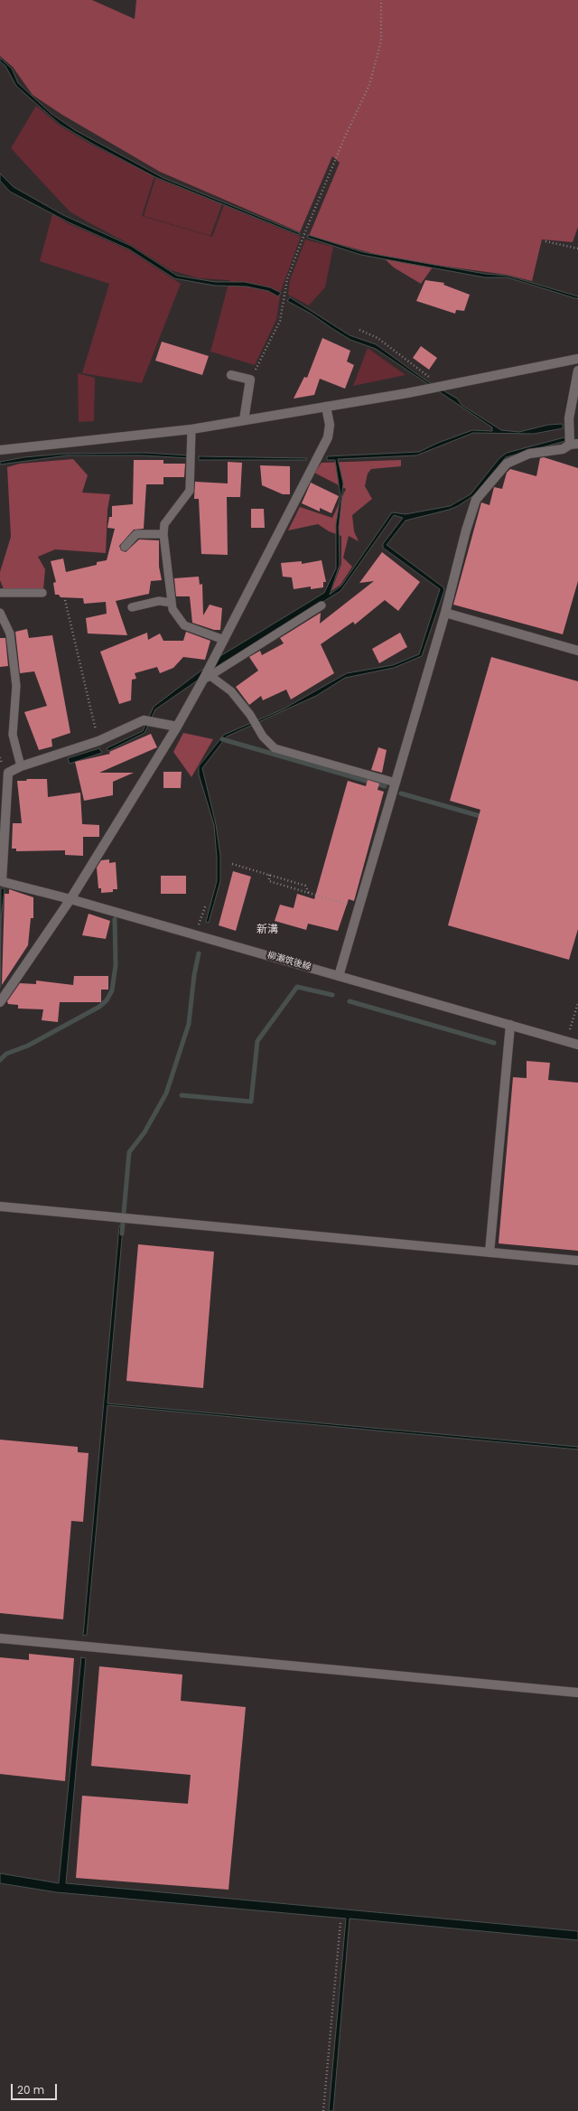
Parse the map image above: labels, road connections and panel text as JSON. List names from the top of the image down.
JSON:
{
  "streets": {
    "street": ["柳瀬筑後線"]
  },
  "districts": ["新溝"],
  "scale_bar": "20 m"
}
